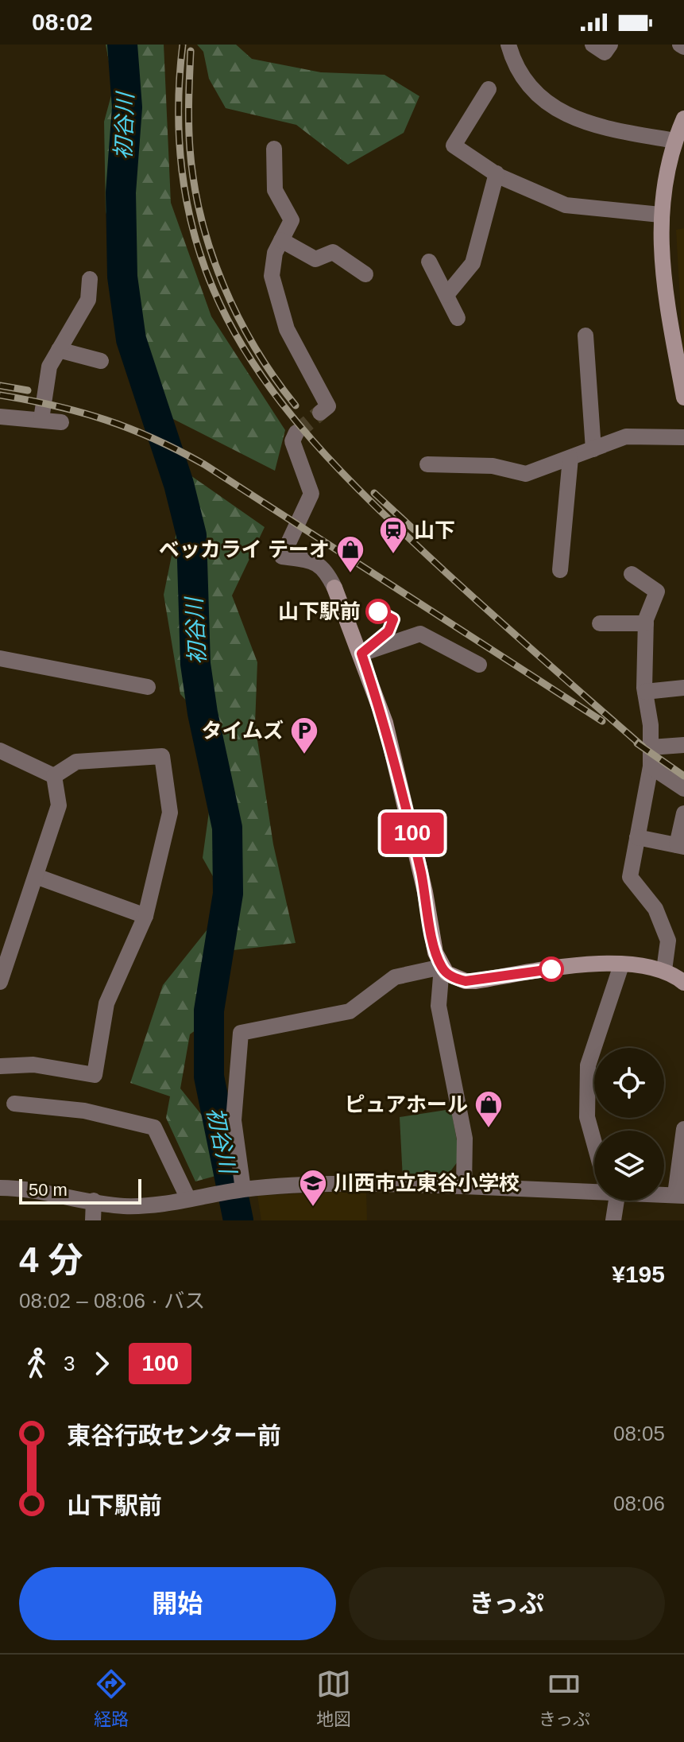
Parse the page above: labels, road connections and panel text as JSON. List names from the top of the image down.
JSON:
{
  "water": ["初谷川"],
  "places": {
    "station": ["山下"],
    "shop": ["ベッカライ テーオ", "ピュアホール"],
    "other": ["山下駅前"],
    "parking": ["タイムズ"],
    "school or university": ["川西市立東谷小学校"]
  },
  "lines": ["bus line 100"],
  "scale_bar": "50 m",
  "page": {
    "status": "08:02",
    "on_map": "100",
    "scale": "50 m",
    "heading": ["4 分", "08:02 – 08:06 · バス", "¥195"],
    "legs": ["3", "100"],
    "list": [
      {
        "name": "東谷行政センター前",
        "value": "08:05"
      },
      {
        "name": "山下駅前",
        "value": "08:06"
      }
    ],
    "buttons": ["開始", "きっぷ"],
    "tabs": ["経路", "地図", "きっぷ"]
  }
}
